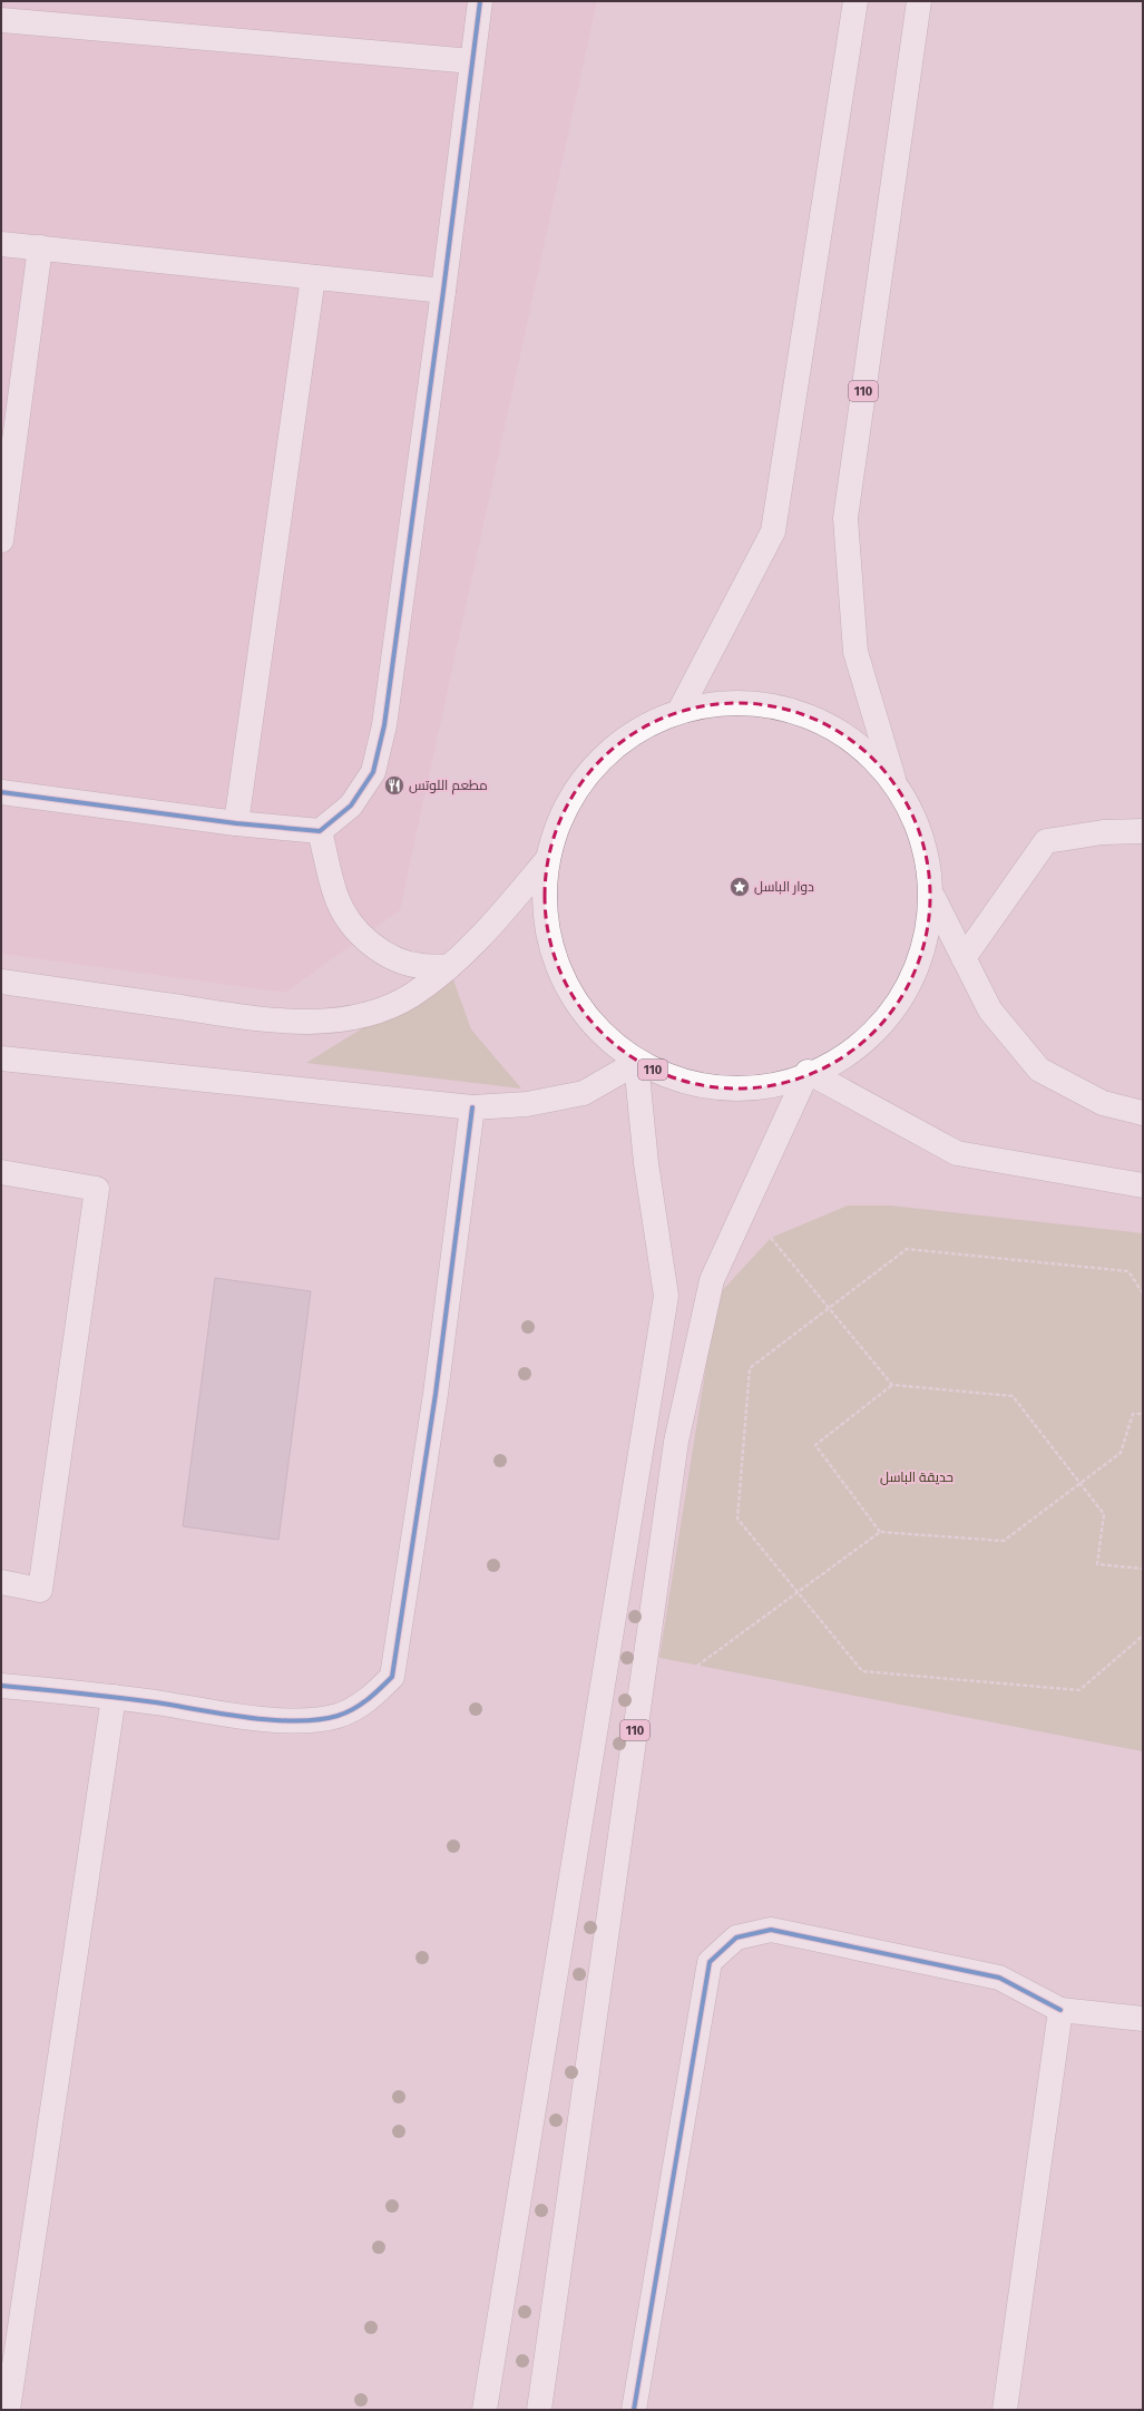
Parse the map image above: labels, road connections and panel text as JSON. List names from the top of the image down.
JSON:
{
  "streets": {
    "street": ["110"]
  },
  "parks": ["حديقة الباسل"],
  "places": {
    "restaurant": ["مطعم اللوتس"],
    "place": ["دوار الباسل"]
  }
}
